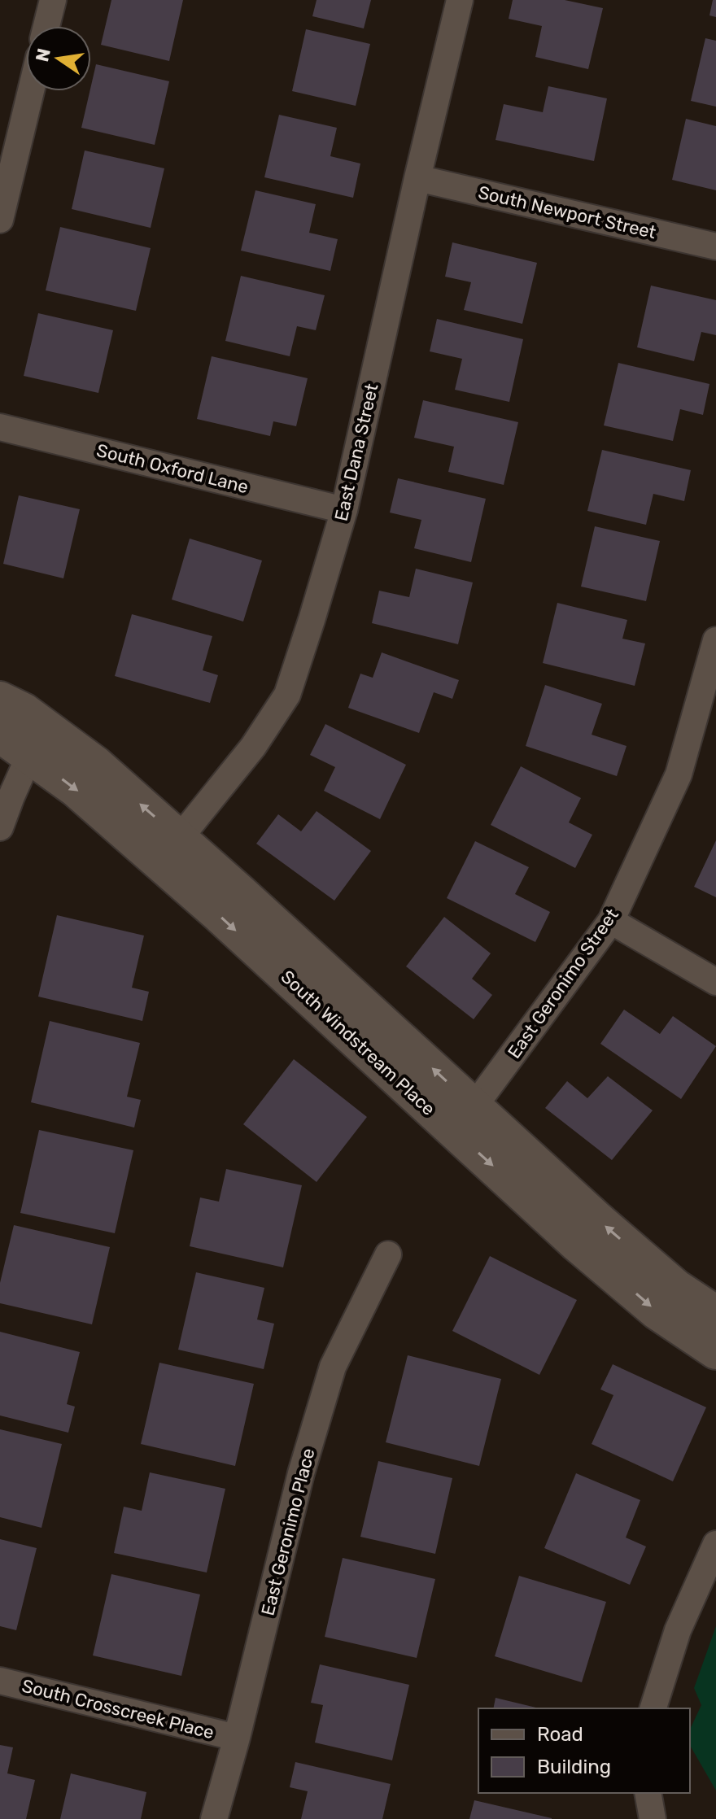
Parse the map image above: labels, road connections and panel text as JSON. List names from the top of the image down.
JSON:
{
  "streets": {
    "street": [
      "South Newport Street",
      "East Dana Street",
      "South Oxford Lane",
      "East Geronimo Street",
      "South Windstream Place",
      "East Geronimo Place",
      "South Crosscreek Place"
    ]
  },
  "crossings": [
    ["South Newport Street", "East Dana Street"],
    ["East Dana Street", "South Oxford Lane"],
    ["East Dana Street", "South Windstream Place"],
    ["East Geronimo Street", "South Windstream Place"],
    ["East Geronimo Place", "South Crosscreek Place"]
  ],
  "legend": ["Road", "Building"],
  "north": "left"
}
